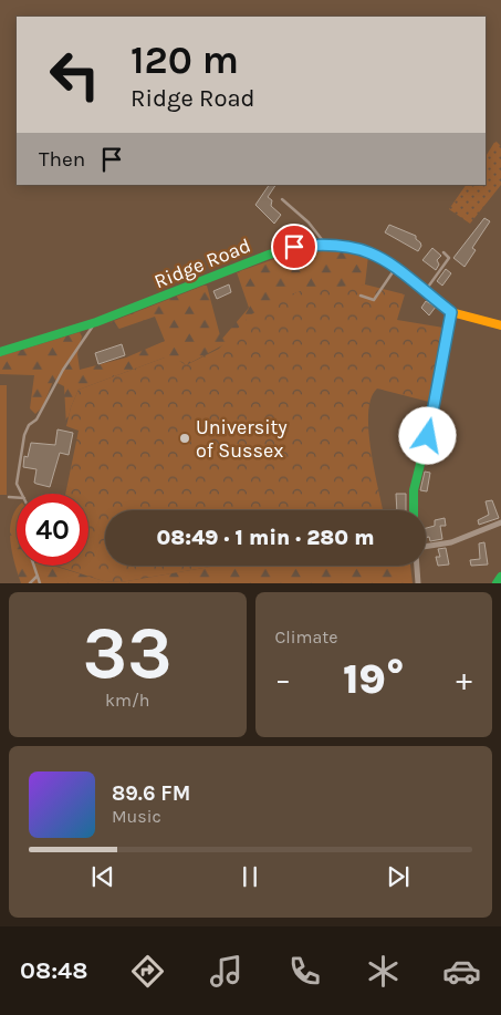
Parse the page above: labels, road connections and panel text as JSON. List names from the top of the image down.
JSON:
{
  "streets": {
    "main road": ["Ridge Road"]
  },
  "places": ["University of Sussex"],
  "page": {
    "turn": ["120 m", "Ridge Road"],
    "then": "Then",
    "limit": "40",
    "trip": "08:49 · 1 min · 280 m",
    "tile": [
      ["33", "km/h"],
      "Climate"
    ],
    "heat": ["−", "19°", "+"],
    "song": ["89.6 FM", "Music"],
    "tabs": "08:48"
  }
}
